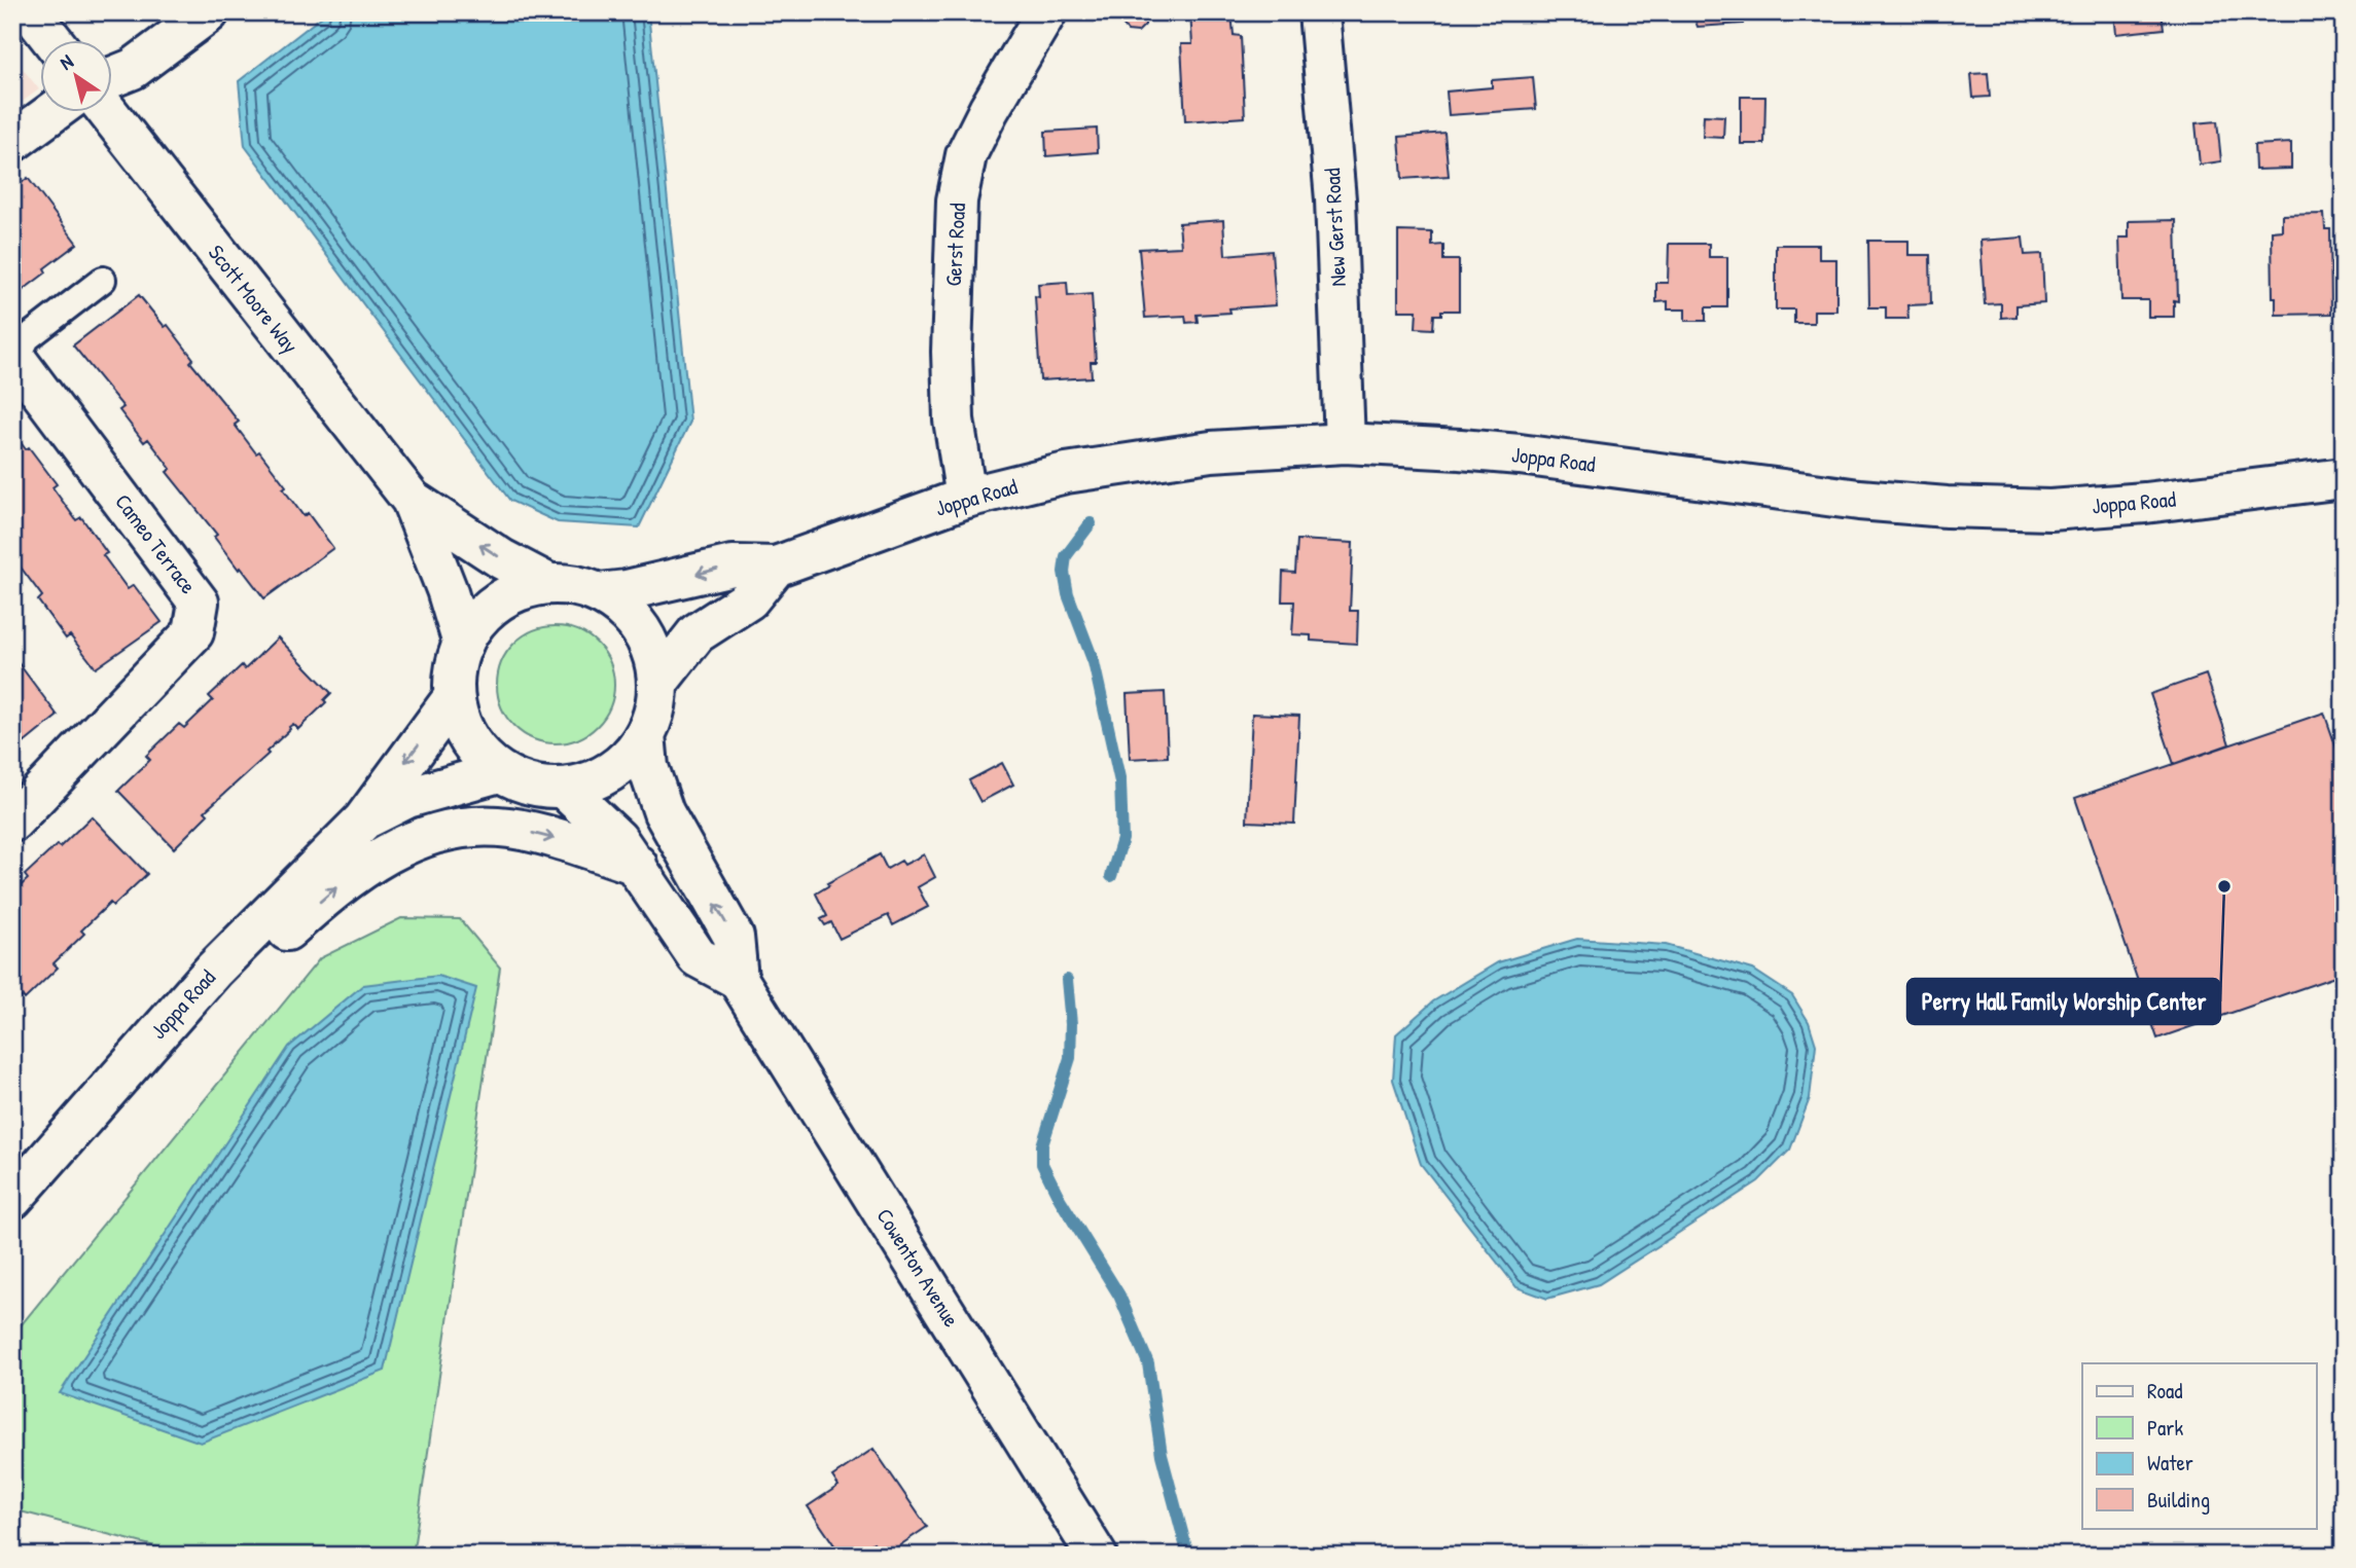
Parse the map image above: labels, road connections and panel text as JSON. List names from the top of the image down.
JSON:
{
  "streets": {
    "street": [
      "New Gerst Road",
      "Gerst Road",
      "Scott Moore Way",
      "Joppa Road",
      "Cameo Terrace",
      "Cowenton Avenue"
    ]
  },
  "crossings": [
    ["New Gerst Road", "Joppa Road"],
    ["Gerst Road", "Joppa Road"],
    ["Scott Moore Way", "Joppa Road"],
    ["Scott Moore Way", "Cowenton Avenue"],
    ["Joppa Road", "Cowenton Avenue"]
  ],
  "places": ["Perry Hall Family Worship Center"],
  "legend": [
    "Road",
    "Park",
    "Water",
    "Building"
  ],
  "north": "top left"
}
